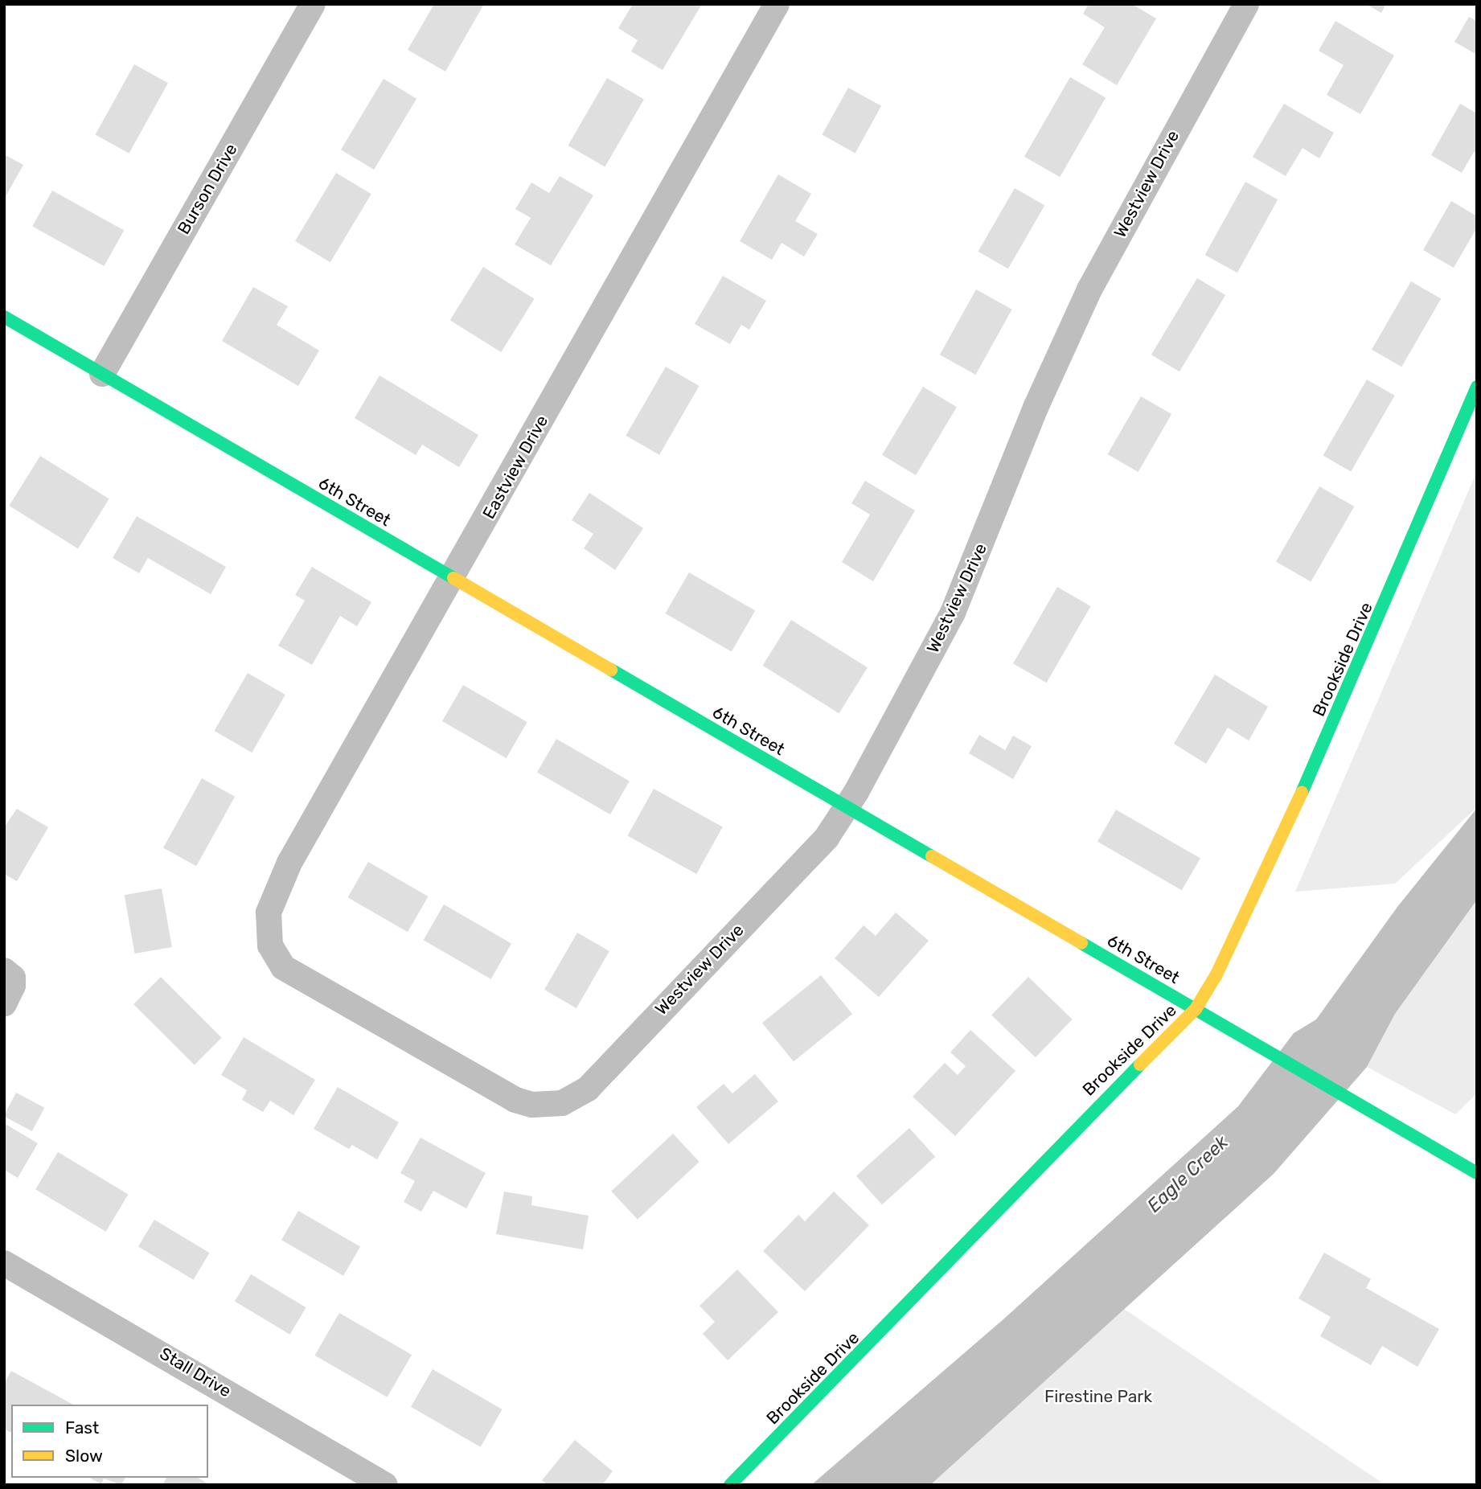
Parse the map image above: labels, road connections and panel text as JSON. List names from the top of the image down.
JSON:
{
  "streets": {
    "street": [
      "Westview Drive",
      "Burson Drive",
      "Eastview Drive",
      "6th Street",
      "Brookside Drive",
      "Stall Drive"
    ]
  },
  "crossings": [
    ["Westview Drive", "Eastview Drive"],
    ["Westview Drive", "6th Street"],
    ["Burson Drive", "6th Street"],
    ["Eastview Drive", "6th Street"],
    ["6th Street", "Brookside Drive"]
  ],
  "water": ["Eagle Creek"],
  "parks": ["Firestine Park"],
  "legend": ["Fast", "Slow"]
}
